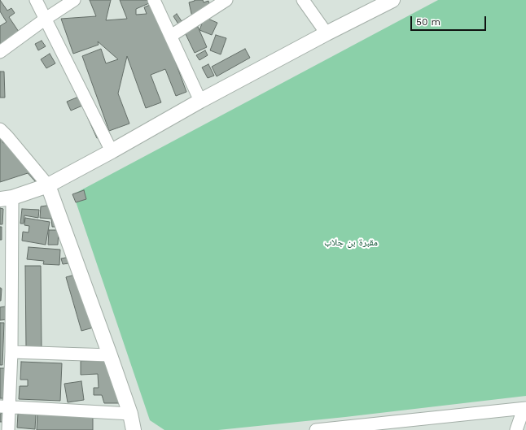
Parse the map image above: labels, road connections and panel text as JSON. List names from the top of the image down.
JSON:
{
  "parks": ["مقبرة بن جلاب"],
  "scale_bar": "50 m"
}
